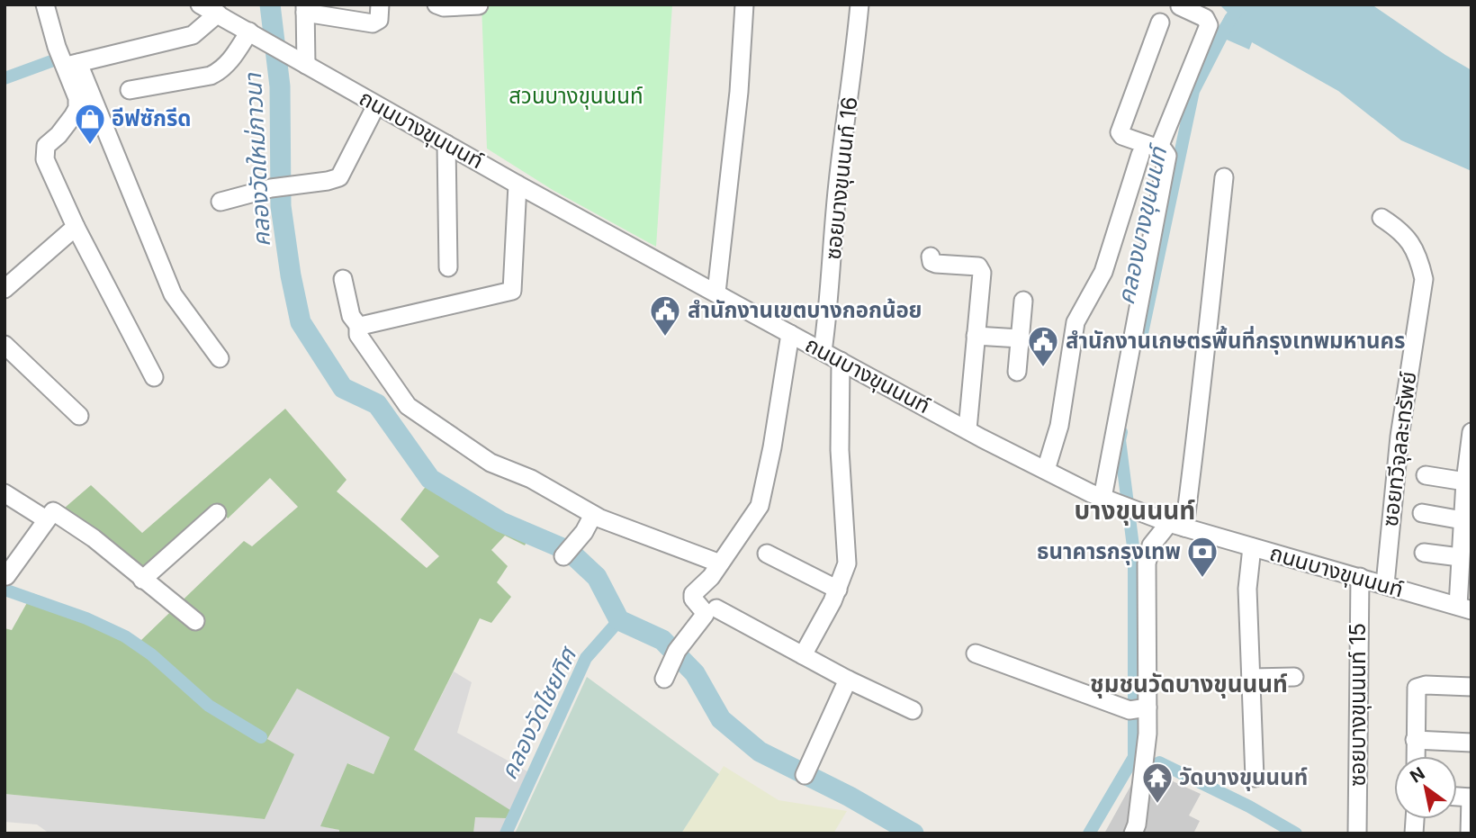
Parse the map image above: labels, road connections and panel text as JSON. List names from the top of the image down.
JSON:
{
  "streets": {
    "street": [
      "ถนนบางขุนนนท์",
      "ซอยบางขุนนนท์ 16",
      "ซอยทวีจุลละทรัพย์",
      "ซอยบางขุนนนท์ 15"
    ]
  },
  "crossings": [
    ["ถนนบางขุนนนท์", "ซอยบางขุนนนท์ 16"],
    ["ถนนบางขุนนนท์", "ซอยทวีจุลละทรัพย์"],
    ["ถนนบางขุนนนท์", "ซอยบางขุนนนท์ 15"]
  ],
  "districts": ["บางขุนนนท์", "ชุมชนวัดบางขุนนนท์"],
  "water": ["คลองวัดใหม่ภาวนา", "คลองบางขุนนนท์", "คลองวัดไชยทิศ"],
  "parks": ["สวนบางขุนนนท์"],
  "places": {
    "shop": ["อีฟซักรีด"],
    "public building": ["สำนักงานเขตบางกอกน้อย", "สำนักงานเกษตรพื้นที่กรุงเทพมหานคร"],
    "bank": ["ธนาคารกรุงเทพ"],
    "temple": ["วัดบางขุนนนท์"]
  },
  "north": "top left"
}
